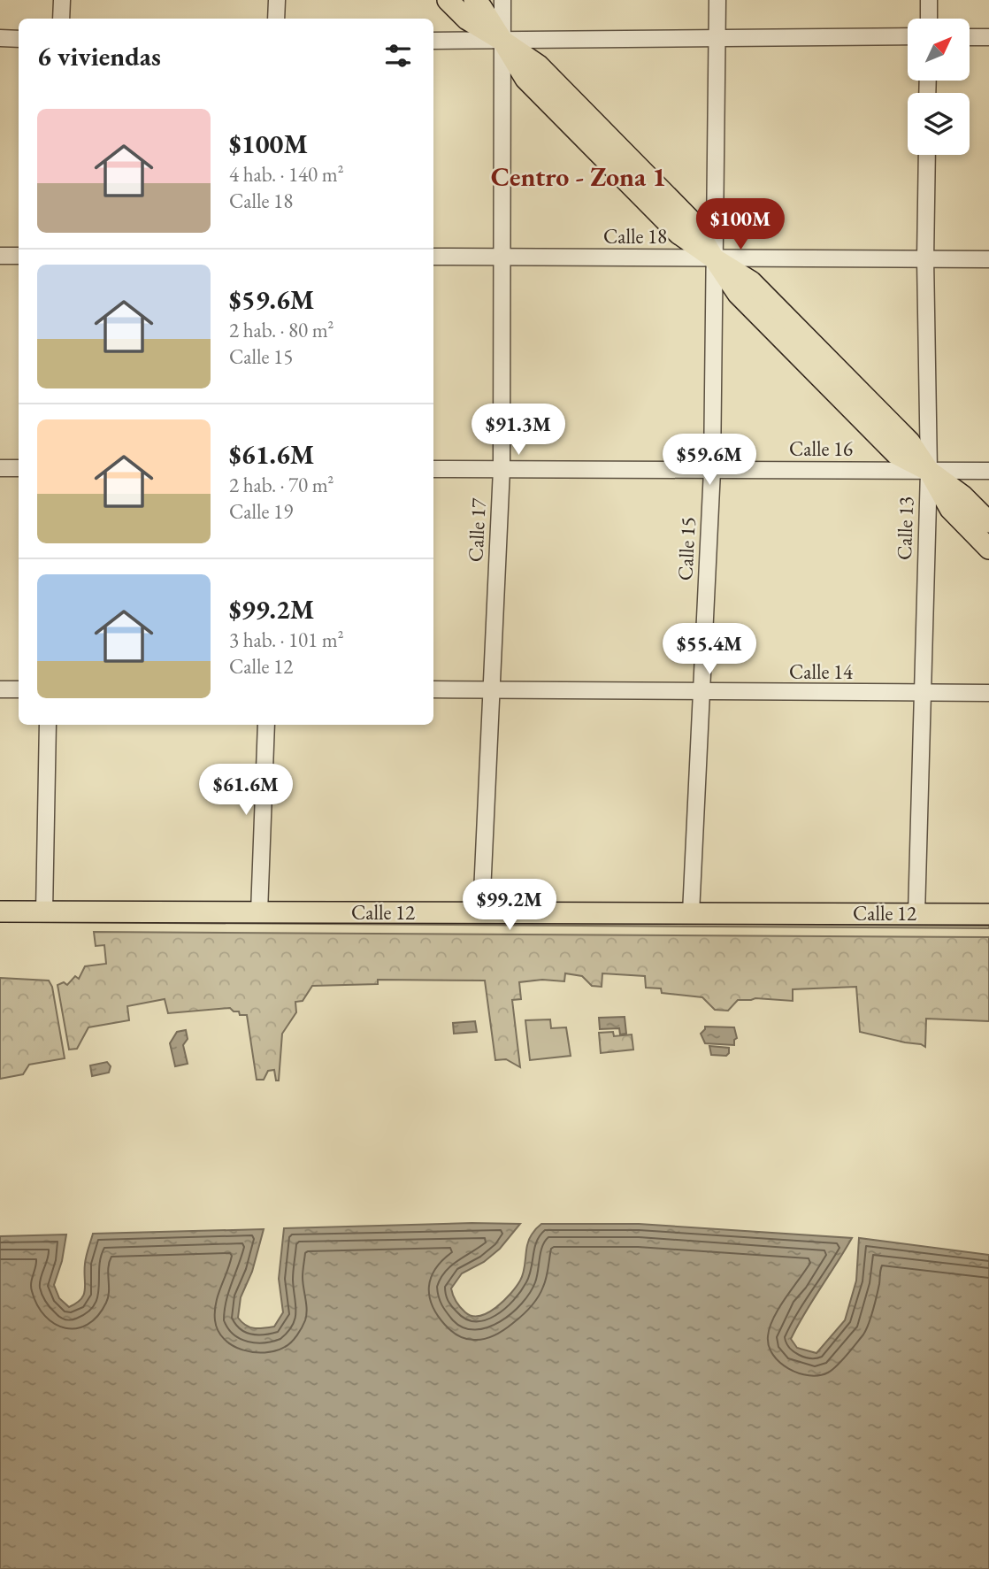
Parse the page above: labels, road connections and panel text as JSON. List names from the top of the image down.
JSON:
{
  "streets": {
    "main road": ["Calle 12"],
    "street": [
      "Calle 18",
      "Calle 16",
      "Calle 13",
      "Calle 17",
      "Calle 15",
      "Calle 14"
    ]
  },
  "crossings": [
    ["Calle 18", "Calle 13"],
    ["Calle 18", "Calle 17"],
    ["Calle 18", "Calle 15"],
    ["Calle 16", "Calle 13"],
    ["Calle 16", "Calle 17"],
    ["Calle 16", "Calle 15"],
    ["Calle 13", "Calle 14"],
    ["Calle 13", "Calle 12"],
    ["Calle 17", "Calle 14"],
    ["Calle 17", "Calle 12"],
    ["Calle 15", "Calle 14"],
    ["Calle 15", "Calle 12"]
  ],
  "districts": ["Centro - Zona 1"],
  "north": "top right",
  "page": {
    "heading": "6 viviendas",
    "list": [
      {
        "name": "$100M",
        "note": "4 hab. · 140 m² · Calle 18"
      },
      {
        "name": "$59.6M",
        "note": "2 hab. · 80 m² · Calle 15"
      },
      {
        "name": "$61.6M",
        "note": "2 hab. · 70 m² · Calle 19"
      },
      {
        "name": "$99.2M",
        "note": "3 hab. · 101 m² · Calle 12"
      }
    ],
    "price": [
      "$100M",
      "$91.3M",
      "$59.6M",
      "$55.4M",
      "$61.6M",
      "$99.2M"
    ]
  }
}
